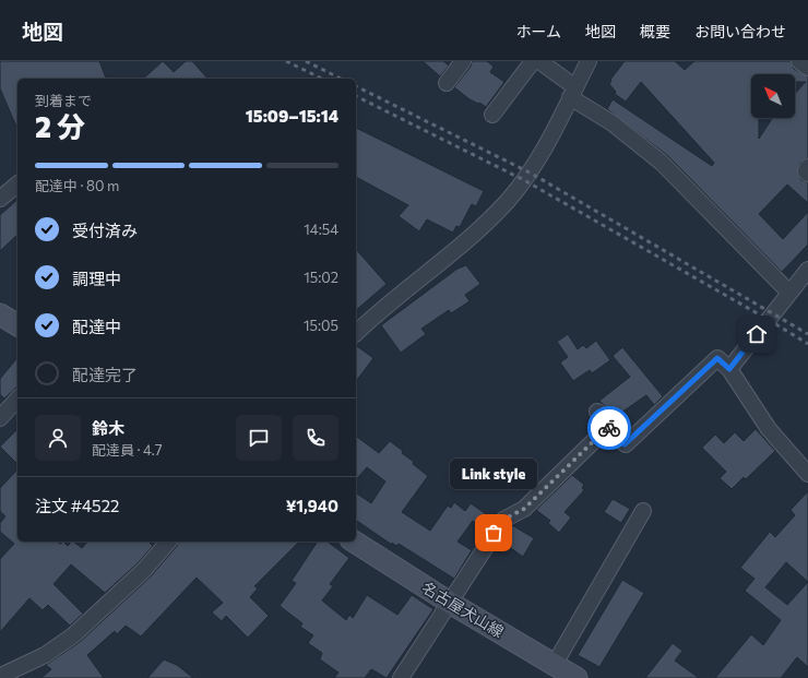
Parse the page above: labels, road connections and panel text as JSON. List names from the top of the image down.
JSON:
{
  "streets": {
    "main road": ["名古屋犬山線"]
  },
  "places": ["Link style"],
  "north": "top left",
  "page": {
    "header": "地図",
    "nav": [
      "ホーム",
      "地図",
      "概要",
      "お問い合わせ"
    ],
    "heading": ["2 分", "到着まで", "15:09–15:14"],
    "panel": [
      "鈴木",
      "配達員 · 4.7",
      "注文 #4522",
      "¥1,940"
    ],
    "bar": "配達中 · 80 m",
    "list": [
      ["受付済み", "14:54"],
      ["調理中", "15:02"],
      ["配達中", "15:05"],
      "配達完了"
    ],
    "bubble": "Link style"
  }
}
